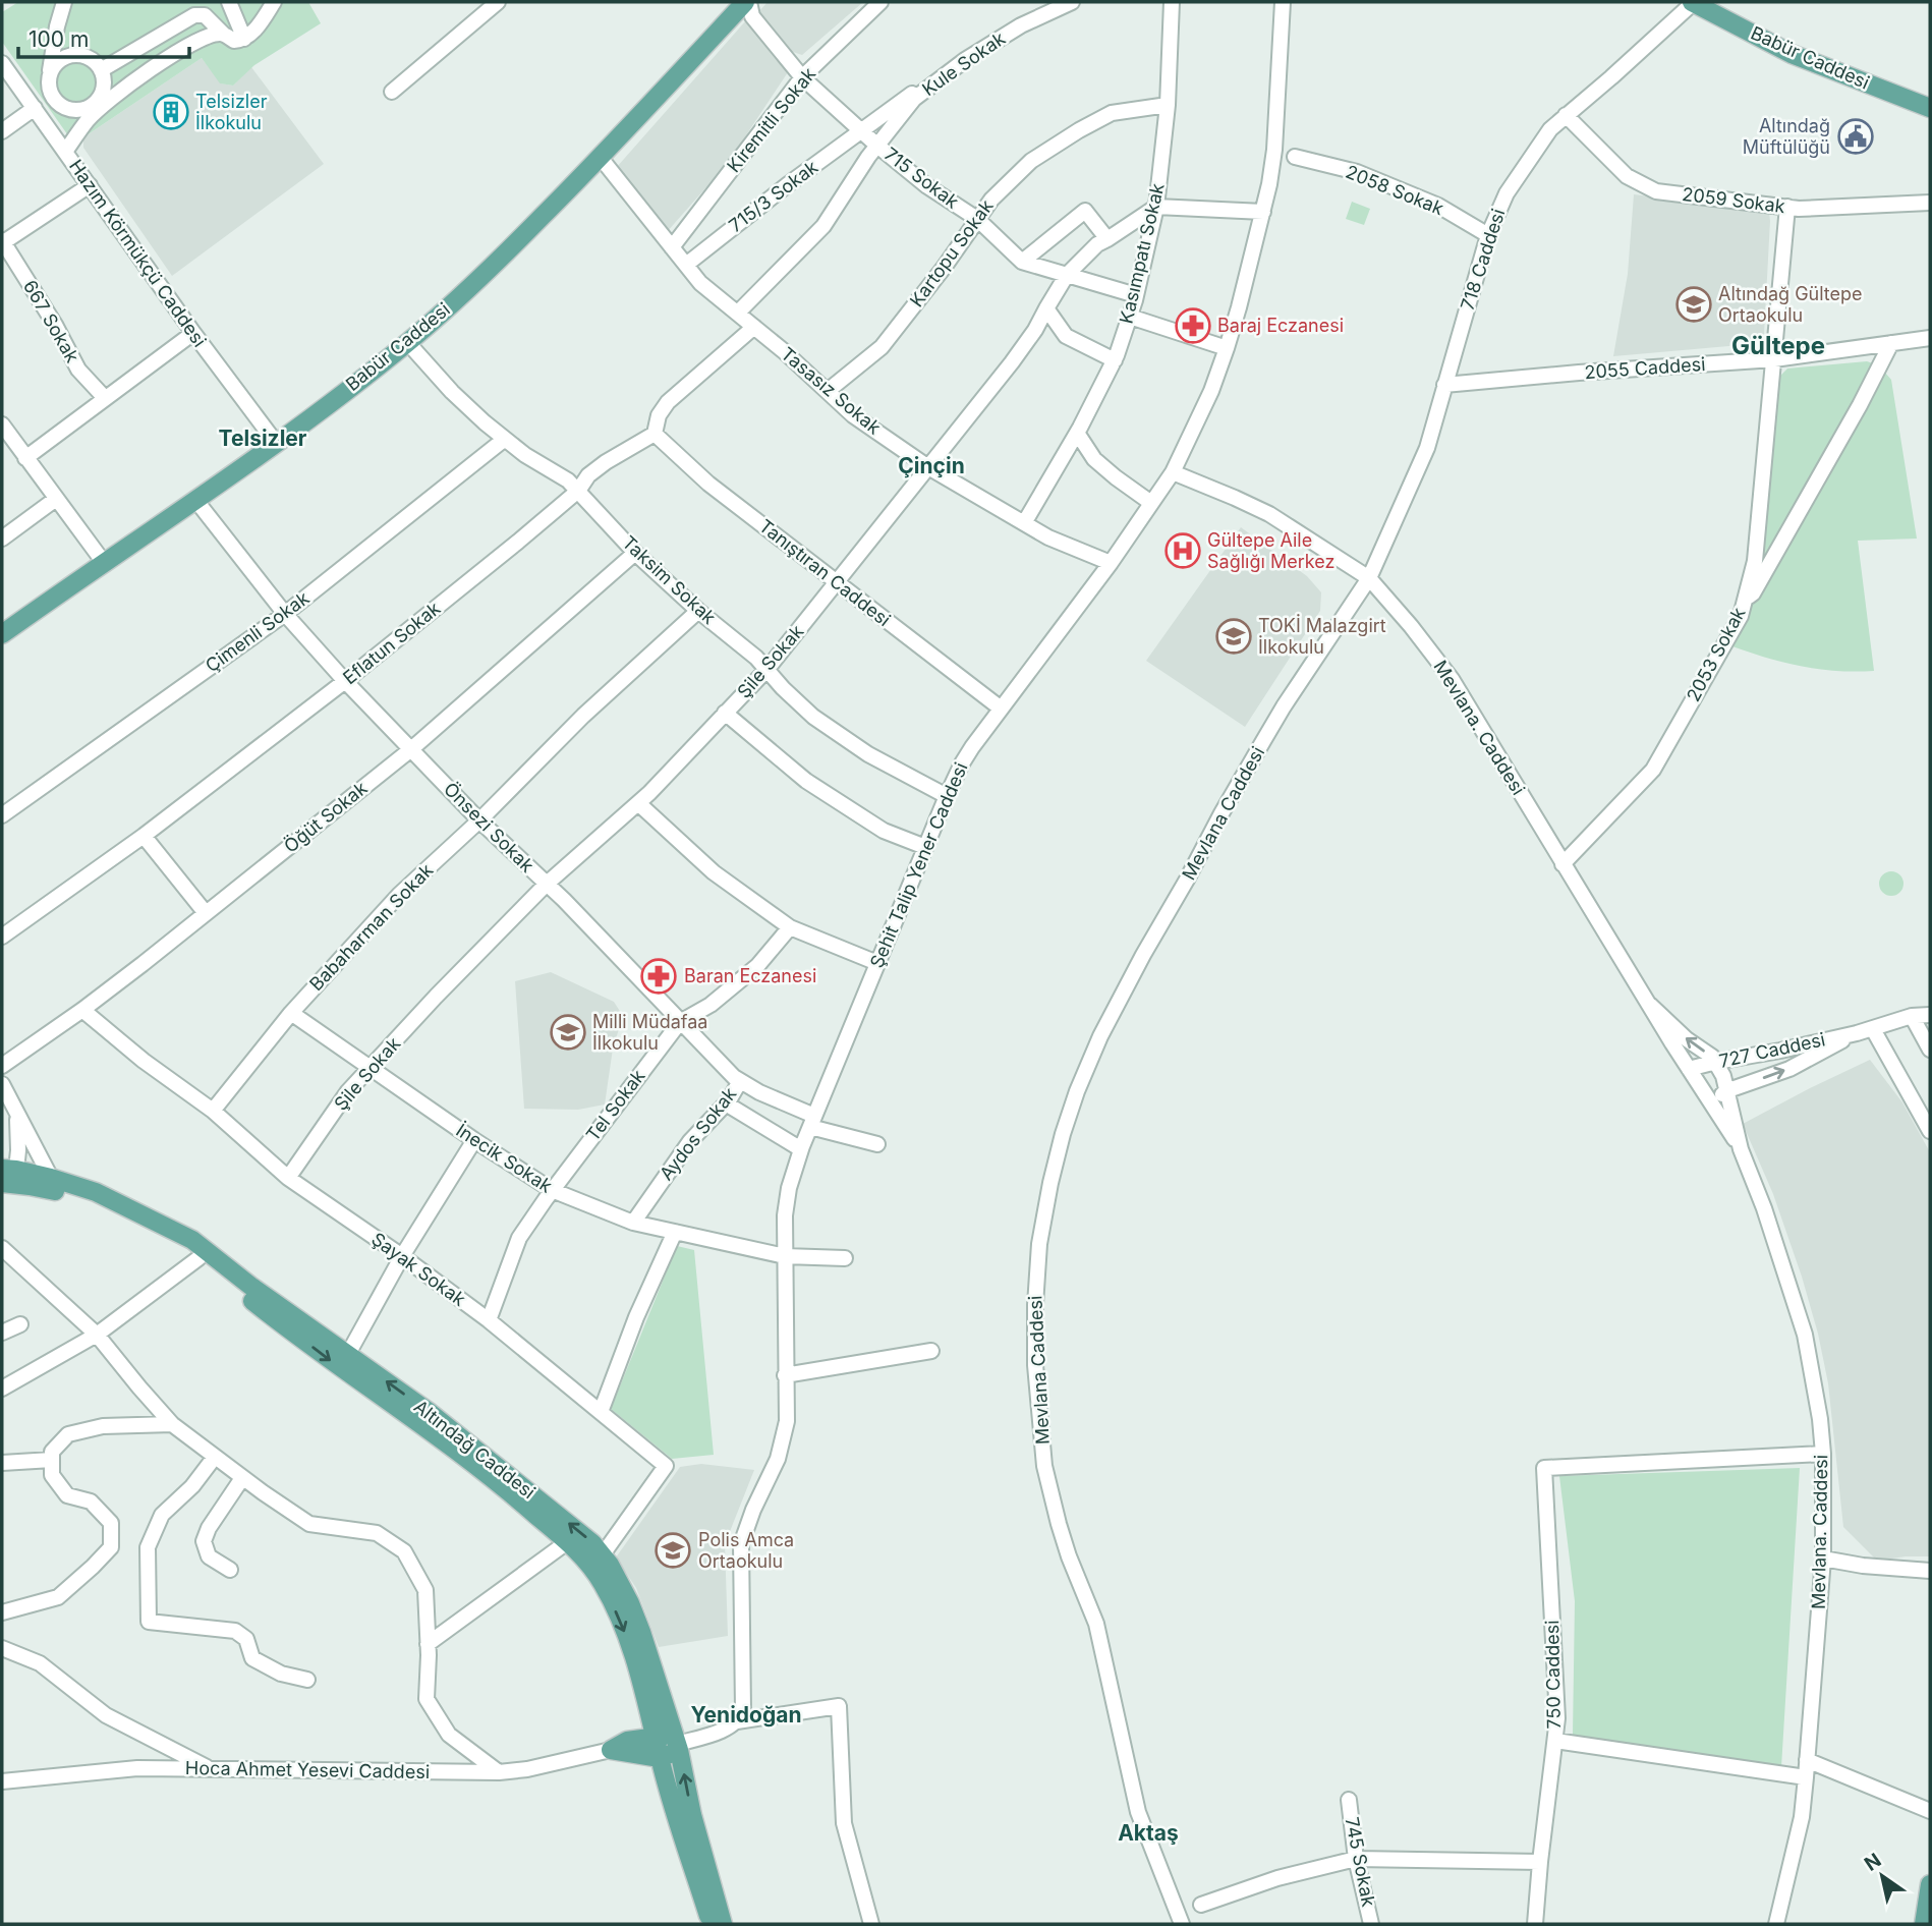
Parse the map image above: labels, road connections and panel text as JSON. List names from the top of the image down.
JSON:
{
  "streets": {
    "main road": ["Babür Caddesi", "Altındağ Caddesi", "Hoca Ahmet Yesevi Caddesi"],
    "street": [
      "Kule Sokak",
      "Kiremitli Sokak",
      "715 Sokak",
      "2058 Sokak",
      "715/3 Sokak",
      "2059 Sokak",
      "Hazım Körmükçü Caddesi",
      "Kartopu Sokak",
      "Kasımpatı Sokak",
      "718 Caddesi",
      "667 Sokak",
      "2055 Caddesi",
      "Tasasız Sokak",
      "Tanıştıran Caddesi",
      "Taksim Sokak",
      "Çimenli Sokak",
      "Eflatun Sokak",
      "2053 Sokak",
      "Şile Sokak",
      "Mevlana. Caddesi",
      "Mevlana Caddesi",
      "Öğüt Sokak",
      "Önsezi Sokak",
      "Şehit Talip Yener Caddesi",
      "Babaharman Sokak",
      "727 Caddesi",
      "Tel Sokak",
      "Aydos Sokak",
      "İnecik Sokak",
      "Şayak Sokak",
      "750 Caddesi",
      "745 Sokak"
    ]
  },
  "crossings": [
    ["Babür Caddesi", "715 Sokak"],
    ["Babür Caddesi", "Hazım Körmükçü Caddesi"],
    ["Babür Caddesi", "718 Caddesi"],
    ["Babür Caddesi", "Tasasız Sokak"],
    ["Babür Caddesi", "Taksim Sokak"],
    ["Babür Caddesi", "Önsezi Sokak"],
    ["Kule Sokak", "715 Sokak"],
    ["Kule Sokak", "715/3 Sokak"],
    ["Kule Sokak", "Tasasız Sokak"],
    ["Kiremitli Sokak", "715 Sokak"],
    ["Kiremitli Sokak", "Tasasız Sokak"],
    ["715 Sokak", "715/3 Sokak"],
    ["715 Sokak", "Kartopu Sokak"],
    ["715 Sokak", "Kasımpatı Sokak"],
    ["715 Sokak", "Şile Sokak"],
    ["2058 Sokak", "718 Caddesi"],
    ["715/3 Sokak", "Tasasız Sokak"],
    ["2059 Sokak", "718 Caddesi"],
    ["2059 Sokak", "2053 Sokak"],
    ["Kartopu Sokak", "Kasımpatı Sokak"],
    ["Kartopu Sokak", "Tasasız Sokak"],
    ["Kasımpatı Sokak", "Tasasız Sokak"],
    ["Kasımpatı Sokak", "Şile Sokak"],
    ["718 Caddesi", "2055 Caddesi"],
    ["718 Caddesi", "Mevlana. Caddesi"],
    ["718 Caddesi", "Mevlana Caddesi"],
    ["2055 Caddesi", "2053 Sokak"],
    ["Tasasız Sokak", "Şile Sokak"],
    ["Tasasız Sokak", "Şehit Talip Yener Caddesi"],
    ["Tanıştıran Caddesi", "Eflatun Sokak"],
    ["Tanıştıran Caddesi", "Şile Sokak"],
    ["Tanıştıran Caddesi", "Şehit Talip Yener Caddesi"],
    ["Taksim Sokak", "Çimenli Sokak"],
    ["Taksim Sokak", "Eflatun Sokak"],
    ["Taksim Sokak", "Şile Sokak"],
    ["Taksim Sokak", "Öğüt Sokak"],
    ["Taksim Sokak", "Şehit Talip Yener Caddesi"],
    ["Taksim Sokak", "Babaharman Sokak"],
    ["Çimenli Sokak", "Önsezi Sokak"],
    ["Eflatun Sokak", "Önsezi Sokak"],
    ["2053 Sokak", "Mevlana. Caddesi"],
    ["Şile Sokak", "Önsezi Sokak"],
    ["Şile Sokak", "İnecik Sokak"],
    ["Şile Sokak", "Şayak Sokak"],
    ["Mevlana. Caddesi", "Mevlana Caddesi"],
    ["Mevlana. Caddesi", "Şehit Talip Yener Caddesi"],
    ["Mevlana. Caddesi", "727 Caddesi"],
    ["Mevlana. Caddesi", "750 Caddesi"],
    ["Öğüt Sokak", "Önsezi Sokak"],
    ["Öğüt Sokak", "Şayak Sokak"],
    ["Önsezi Sokak", "Şehit Talip Yener Caddesi"],
    ["Önsezi Sokak", "Babaharman Sokak"],
    ["Önsezi Sokak", "Tel Sokak"],
    ["Önsezi Sokak", "Aydos Sokak"],
    ["Şehit Talip Yener Caddesi", "İnecik Sokak"],
    ["Babaharman Sokak", "İnecik Sokak"],
    ["Babaharman Sokak", "Şayak Sokak"],
    ["Tel Sokak", "İnecik Sokak"],
    ["Tel Sokak", "Şayak Sokak"],
    ["Aydos Sokak", "İnecik Sokak"],
    ["Şayak Sokak", "Altındağ Caddesi"],
    ["Altındağ Caddesi", "Hoca Ahmet Yesevi Caddesi"]
  ],
  "districts": [
    "Gültepe",
    "Telsizler",
    "Çinçin",
    "Yenidoğan",
    "Aktaş"
  ],
  "places": {
    "building": ["Telsizler İlkokulu"],
    "public building": ["Altındağ Müftülüğü"],
    "school or university": [
      "Altındağ Gültepe Ortaokulu",
      "TOKİ Malazgirt İlkokulu",
      "Milli Müdafaa İlkokulu",
      "Polis Amca Ortaokulu"
    ],
    "pharmacy": ["Baraj Eczanesi", "Baran Eczanesi"],
    "hospital": ["Gültepe Aile Sağlığı Merkez"]
  },
  "scale_bar": "100 m",
  "north": "top left"
}
